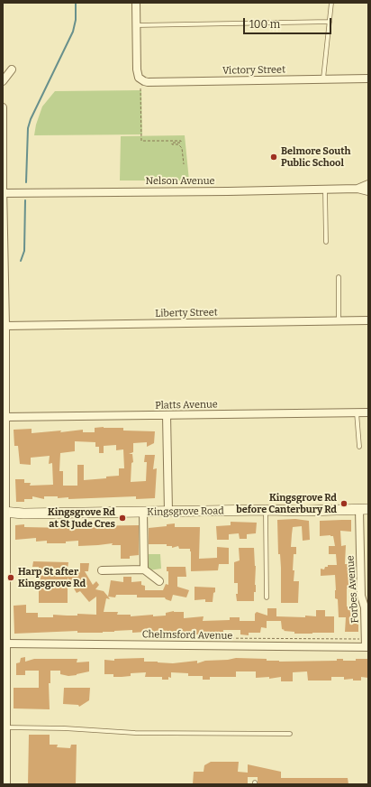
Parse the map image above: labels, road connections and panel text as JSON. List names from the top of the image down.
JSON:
{
  "streets": {
    "main road": ["Kingsgrove Road"],
    "street": [
      "Victory Street",
      "Nelson Avenue",
      "Liberty Street",
      "Platts Avenue",
      "Forbes Avenue",
      "Chelmsford Avenue"
    ]
  },
  "crossings": [
    ["Kingsgrove Road", "Forbes Avenue"],
    ["Forbes Avenue", "Chelmsford Avenue"]
  ],
  "places": [
    "Belmore South Public School",
    "Kingsgrove Rd before Canterbury Rd",
    "Kingsgrove Rd at St Jude Cres",
    "Harp St after Kingsgrove Rd"
  ],
  "scale_bar": "100 m"
}
